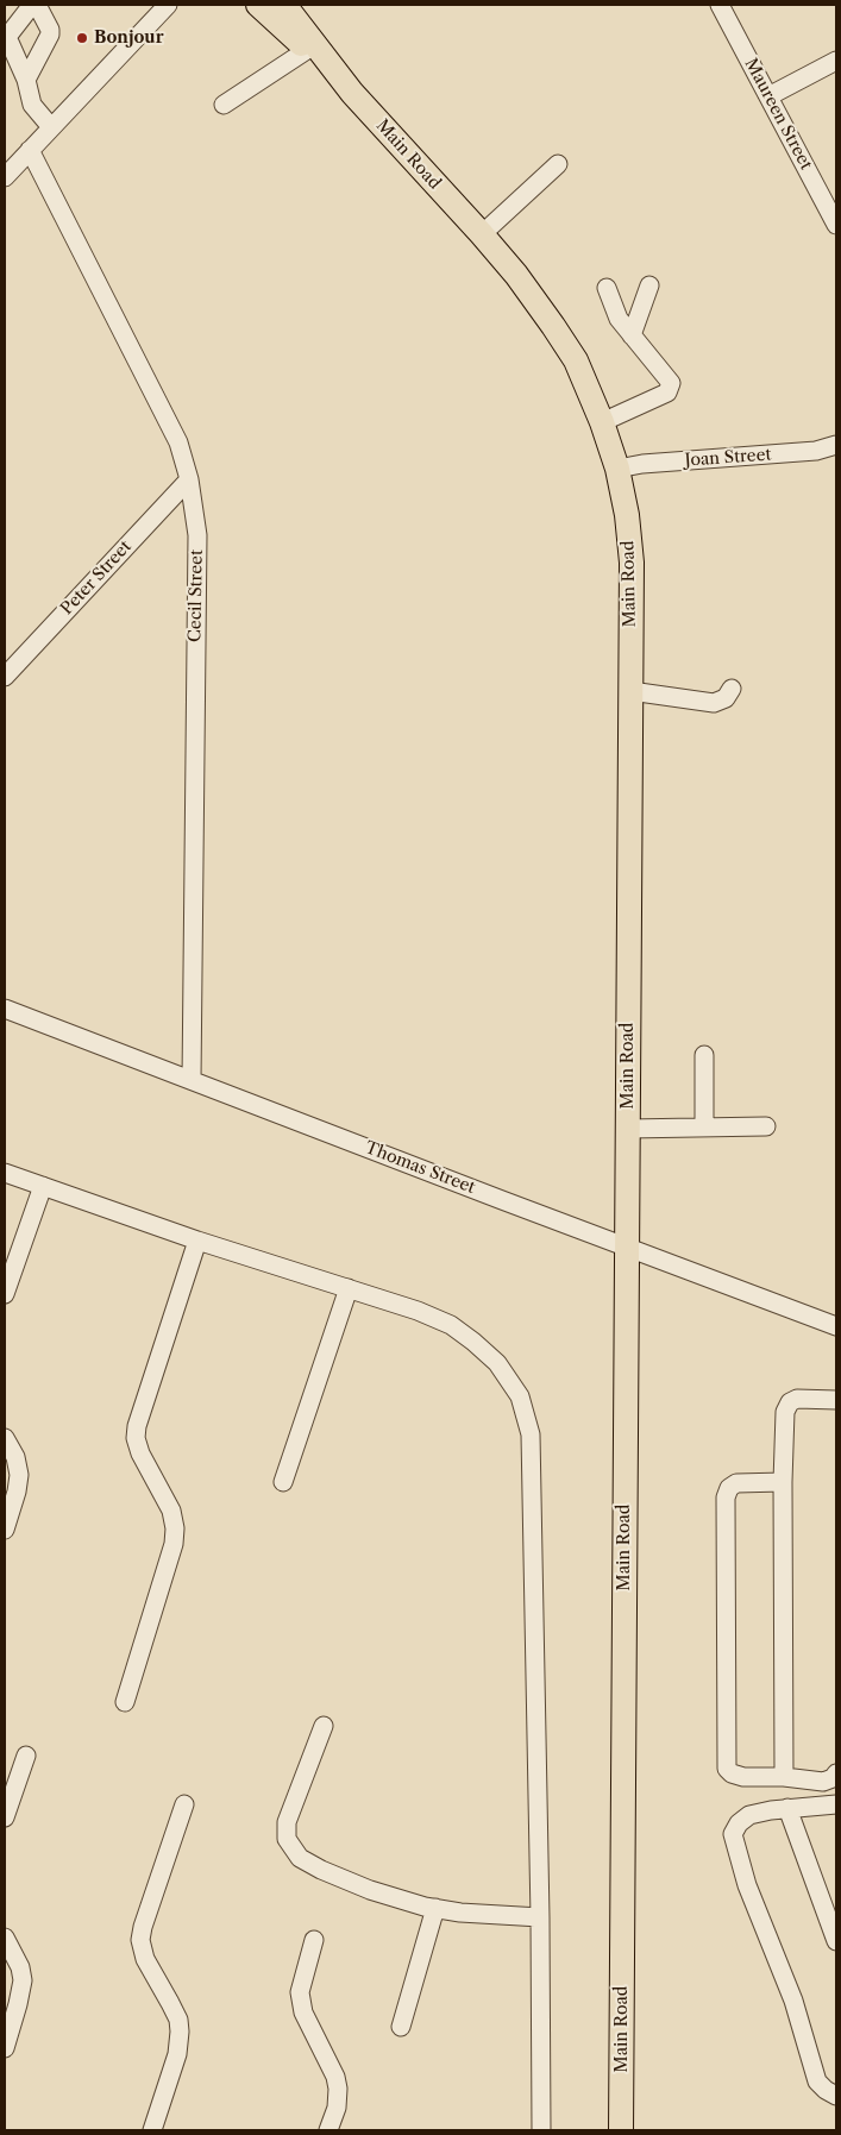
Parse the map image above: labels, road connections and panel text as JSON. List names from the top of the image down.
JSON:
{
  "streets": {
    "main road": ["Main Road"],
    "street": [
      "Maureen Street",
      "Joan Street",
      "Peter Street",
      "Cecil Street",
      "Thomas Street"
    ]
  },
  "crossings": [
    ["Main Road", "Joan Street"],
    ["Main Road", "Thomas Street"],
    ["Peter Street", "Cecil Street"],
    ["Cecil Street", "Thomas Street"]
  ],
  "places": ["Bonjour"]
}
